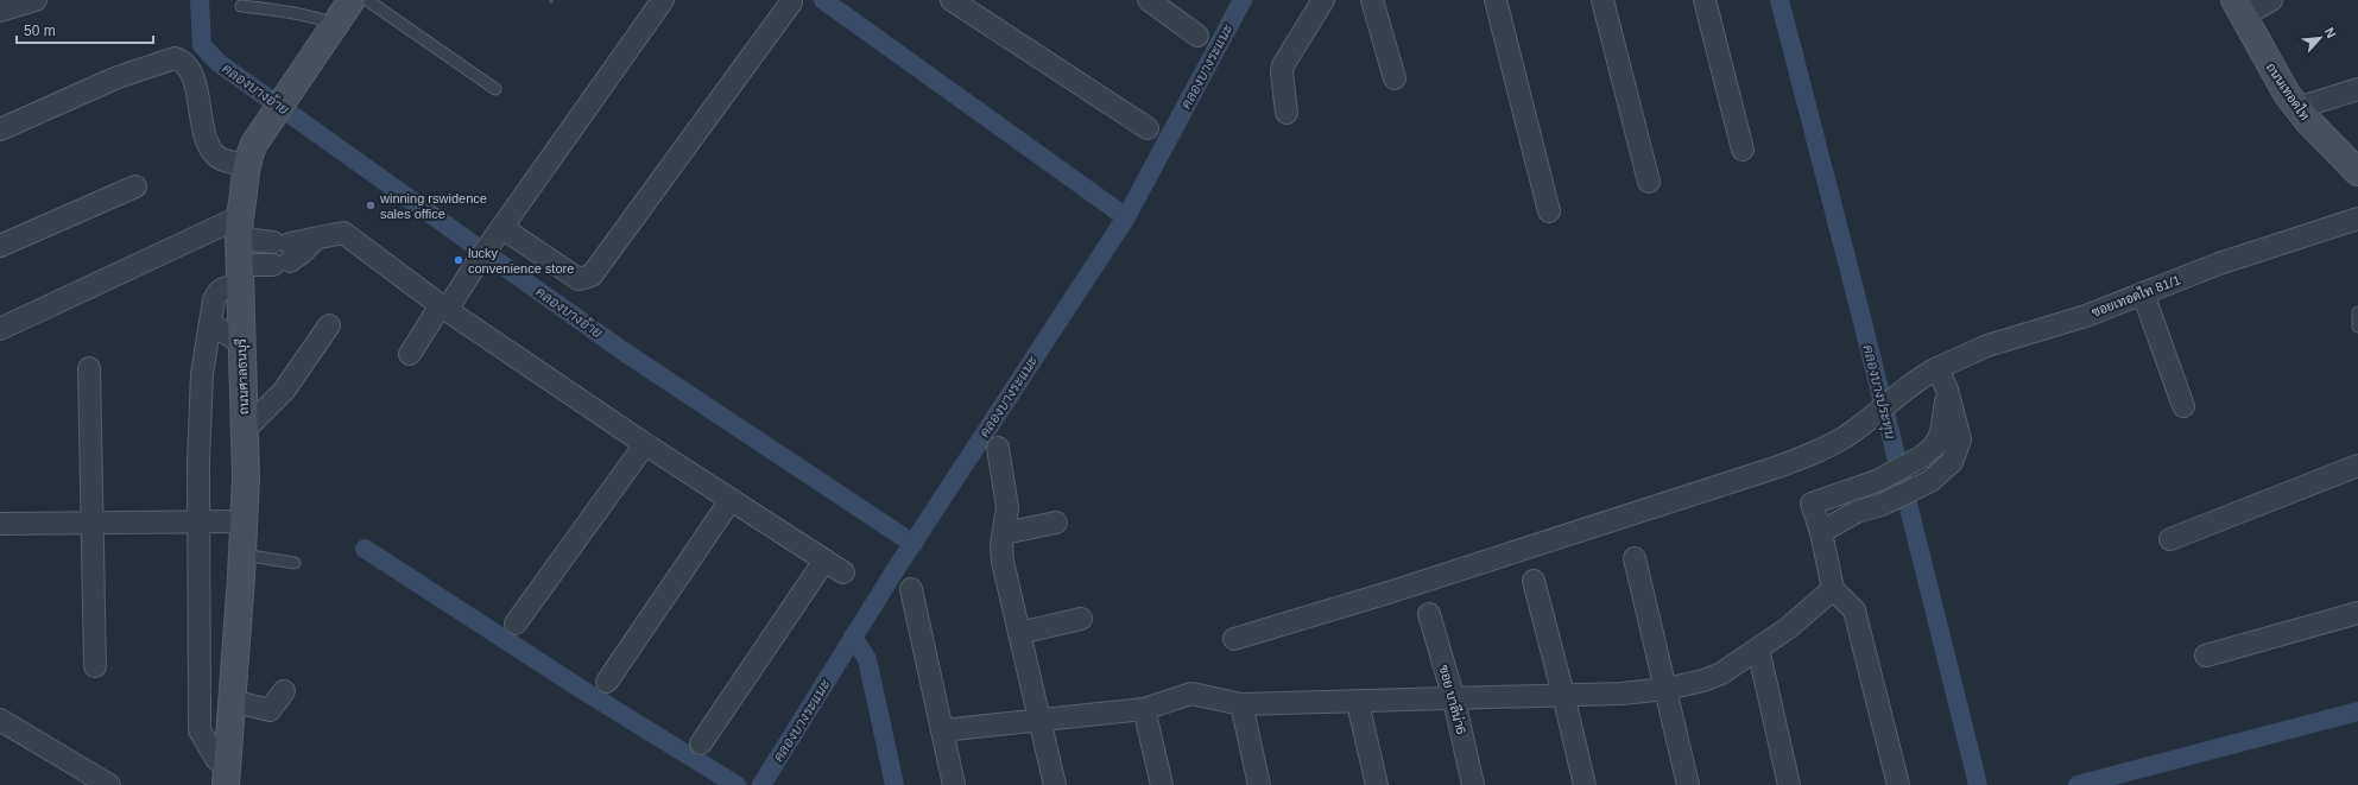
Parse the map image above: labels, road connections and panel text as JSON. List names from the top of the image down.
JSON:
{
  "streets": {
    "street": [
      "ถนนเทอดไท",
      "ซอยเทอดไท 81/1",
      "ถนนศาลธนบุรี",
      "ซอย บาลีน่า6"
    ]
  },
  "water": ["คลองบางระแนะ", "คลองบางอ้าย", "คลองบางประทุน"],
  "places": ["winning rswidence sales office", "lucky convenience store"],
  "scale_bar": "50 m",
  "north": "top right"
}
